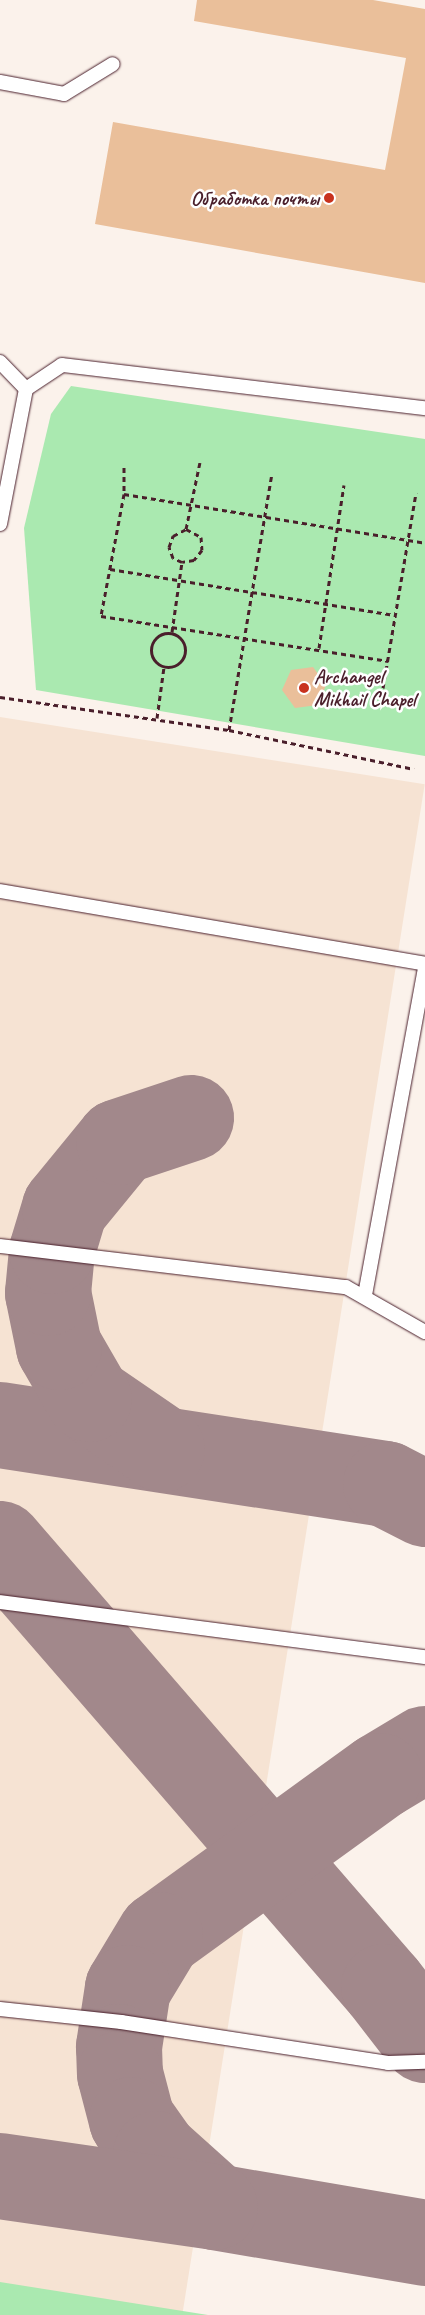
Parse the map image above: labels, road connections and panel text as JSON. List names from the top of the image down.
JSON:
{
  "places": ["Обработка почты", "Archangel Mikhail Chapel"]
}
